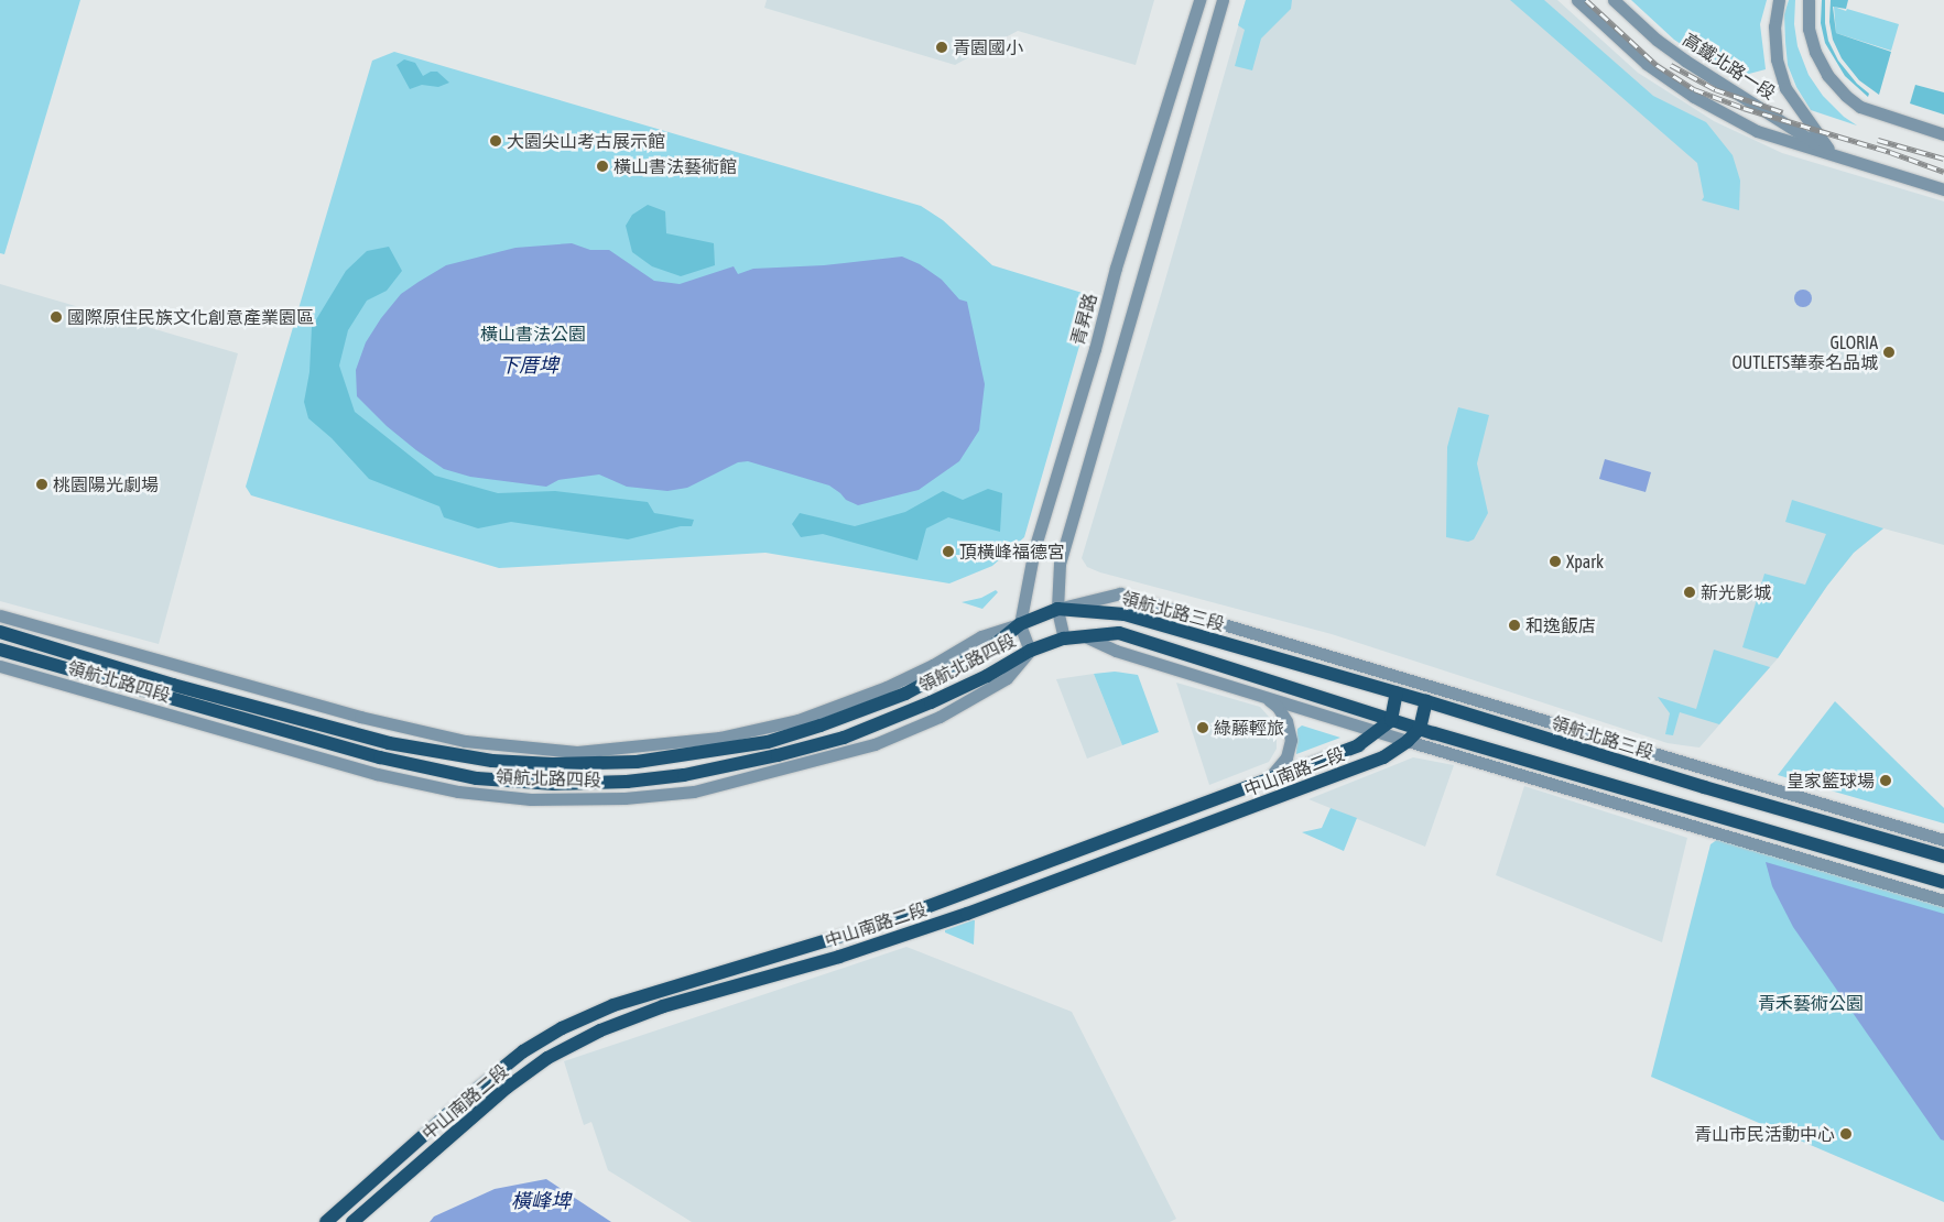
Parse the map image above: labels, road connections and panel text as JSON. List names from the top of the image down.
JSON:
{
  "streets": {
    "main road": ["領航北路三段", "領航北路四段", "中山南路二段"],
    "street": ["高鐵北路一段", "青昇路"]
  },
  "crossings": [
    ["青昇路", "領航北路四段"],
    ["領航北路三段", "領航北路四段"],
    ["領航北路三段", "中山南路二段"]
  ],
  "water": ["下厝埤", "橫峰埤"],
  "parks": ["橫山書法公園", "青禾藝術公園"],
  "places": [
    "青園國小",
    "大園尖山考古展示館",
    "橫山書法藝術館",
    "國際原住民族文化創意產業園區",
    "GLORIA OUTLETS華泰名品城",
    "桃園陽光劇場",
    "頂橫峰福德宮",
    "Xpark",
    "新光影城",
    "和逸飯店",
    "綠藤輕旅",
    "皇家籃球場",
    "青山市民活動中心"
  ]
}
